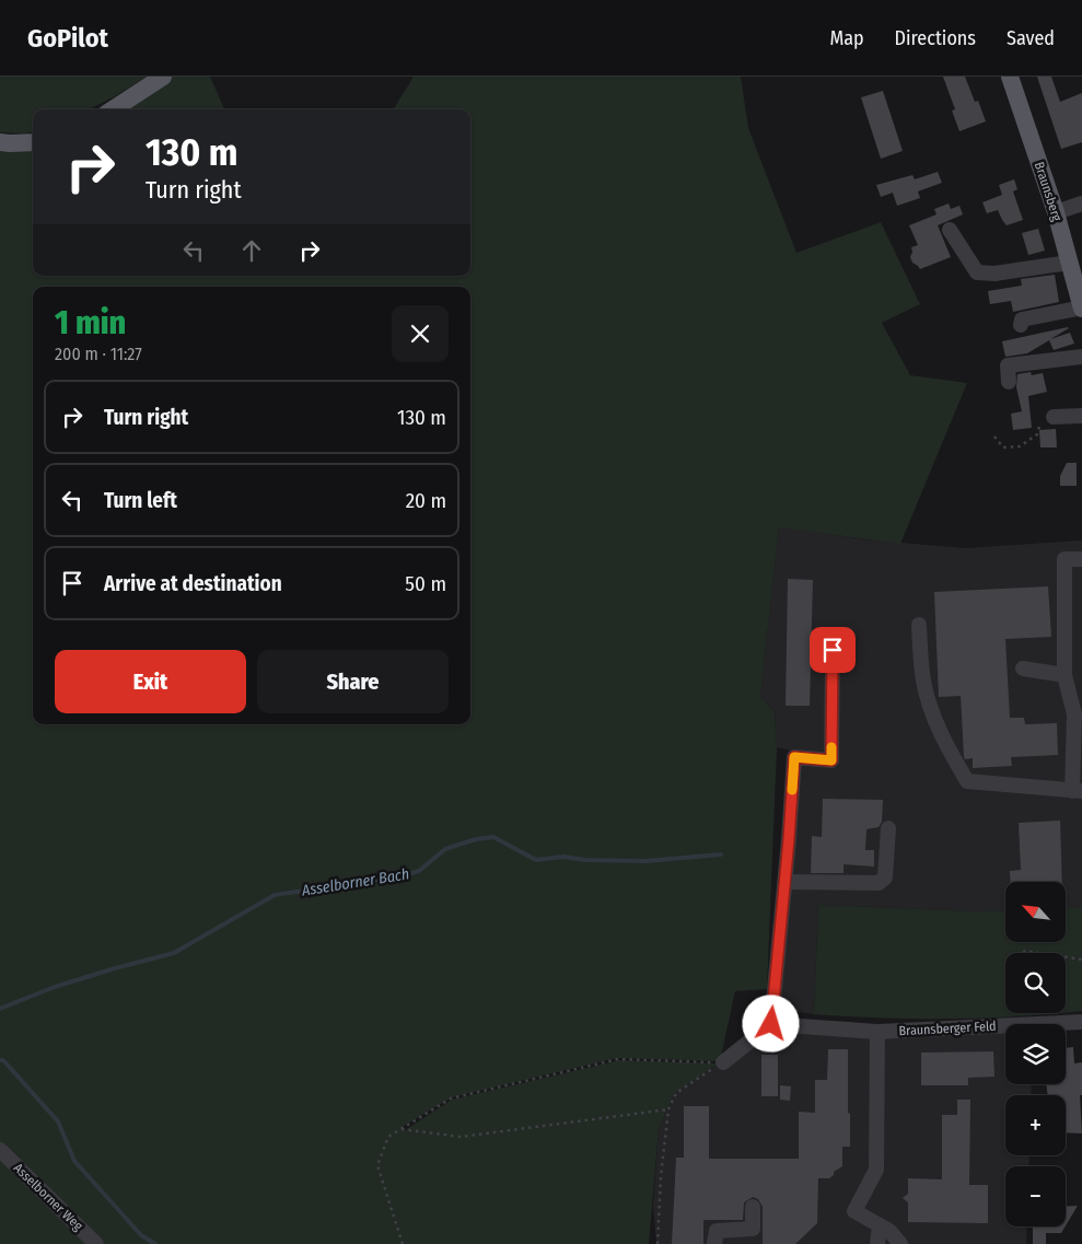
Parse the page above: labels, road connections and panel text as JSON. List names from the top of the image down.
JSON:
{
  "streets": {
    "main road": ["Braunsberg"],
    "street": ["Braunsberger Feld", "Asselborner Weg"]
  },
  "water": ["Asselborner Bach"],
  "north": "top left",
  "page": {
    "header": "GoPilot",
    "nav": ["Map", "Directions", "Saved"],
    "turn": ["130 m", "Turn right"],
    "heading": ["1 min", "200 m · 11:27"],
    "list": [
      {
        "name": "Turn right",
        "value": "130 m"
      },
      {
        "name": "Turn left",
        "value": "20 m"
      },
      {
        "name": "Arrive at destination",
        "value": "50 m"
      }
    ],
    "buttons": ["Exit", "Share"],
    "map_buttons": ["+", "−"]
  }
}
